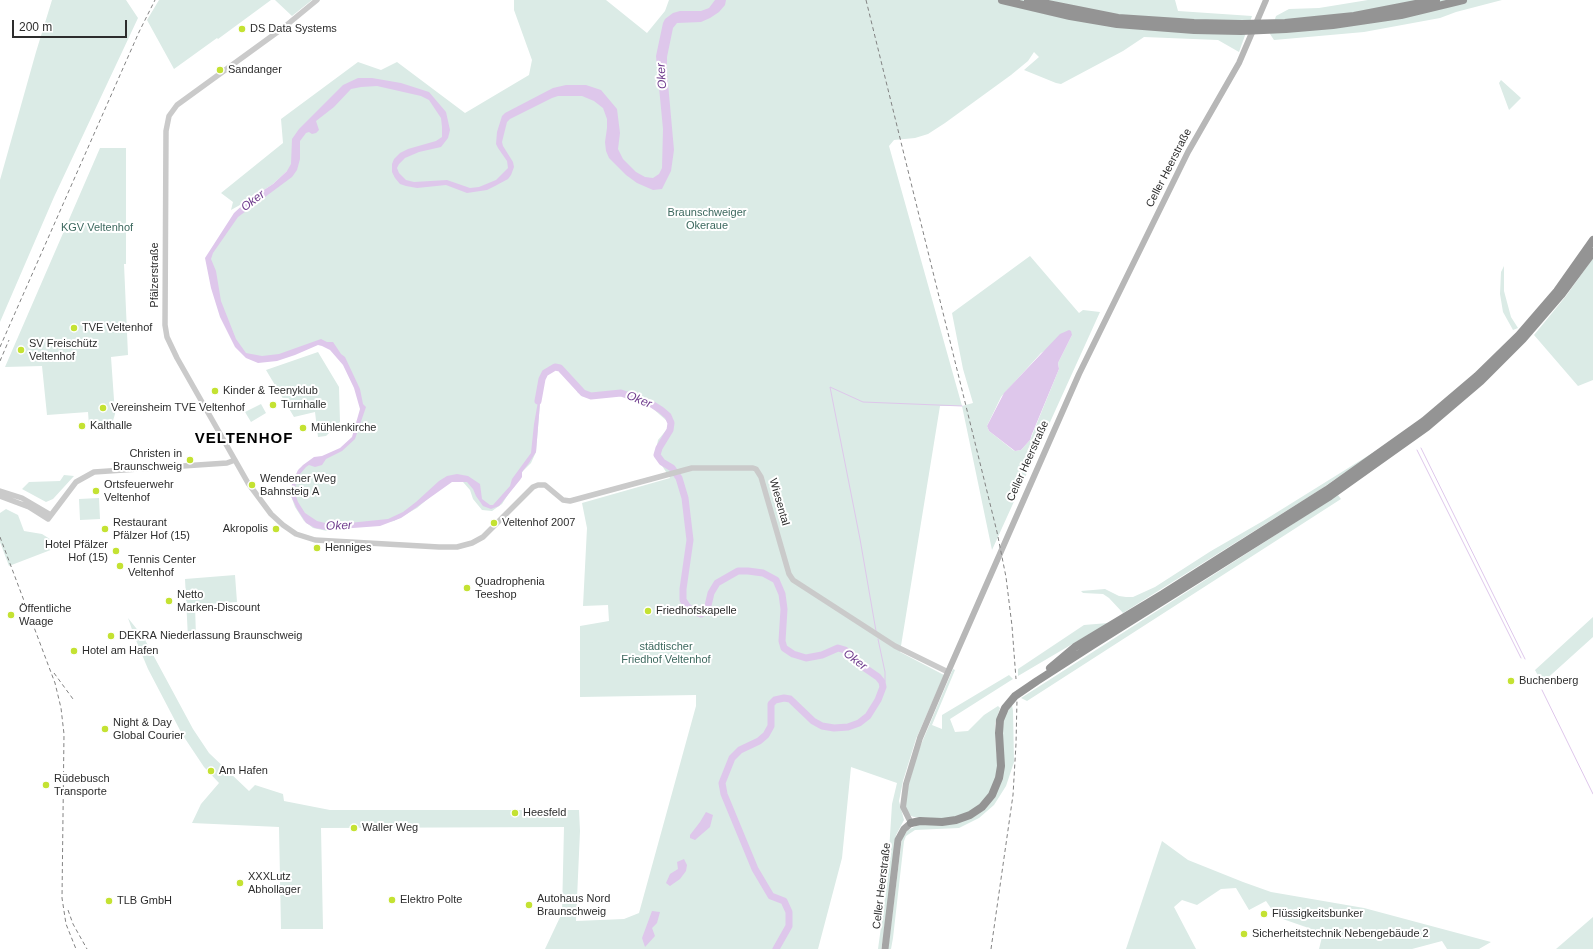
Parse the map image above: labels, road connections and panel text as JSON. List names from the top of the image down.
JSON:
{
  "streets": {
    "main road": ["Celler Heerstraße"],
    "street": ["Pfälzerstraße", "Wiesental"]
  },
  "crossings": [
    ["Celler Heerstraße", "Wiesental"],
    ["Pfälzerstraße", "Wiesental"]
  ],
  "districts": ["VELTENHOF"],
  "water": ["Oker"],
  "parks": ["Braunschweiger Okeraue", "KGV Veltenhof", "städtischer Friedhof Veltenhof"],
  "places": [
    "DS Data Systems",
    "Sandanger",
    "TVE Veltenhof",
    "SV Freischütz Veltenhof",
    "Kinder & Teenyklub",
    "Turnhalle",
    "Vereinsheim TVE Veltenhof",
    "Kalthalle",
    "Mühlenkirche",
    "Christen in Braunschweig",
    "Wendener Weg Bahnsteig A",
    "Ortsfeuerwehr Veltenhof",
    "Veltenhof 2007",
    "Restaurant Pfälzer Hof (15)",
    "Akropolis",
    "Henniges",
    "Hotel Pfälzer Hof (15)",
    "Tennis Center Veltenhof",
    "Quadrophenia Teeshop",
    "Netto Marken-Discount",
    "Friedhofskapelle",
    "Öffentliche Waage",
    "DEKRA Niederlassung Braunschweig",
    "Hotel am Hafen",
    "Buchenberg",
    "Night & Day Global Courier",
    "Am Hafen",
    "Rüdebusch Transporte",
    "Heesfeld",
    "Waller Weg",
    "XXXLutz Abhollager",
    "Elektro Polte",
    "TLB GmbH",
    "Autohaus Nord Braunschweig",
    "Flüssigkeitsbunker",
    "Sicherheitstechnik Nebengebäude 2"
  ],
  "scale_bar": "200 m"
}
